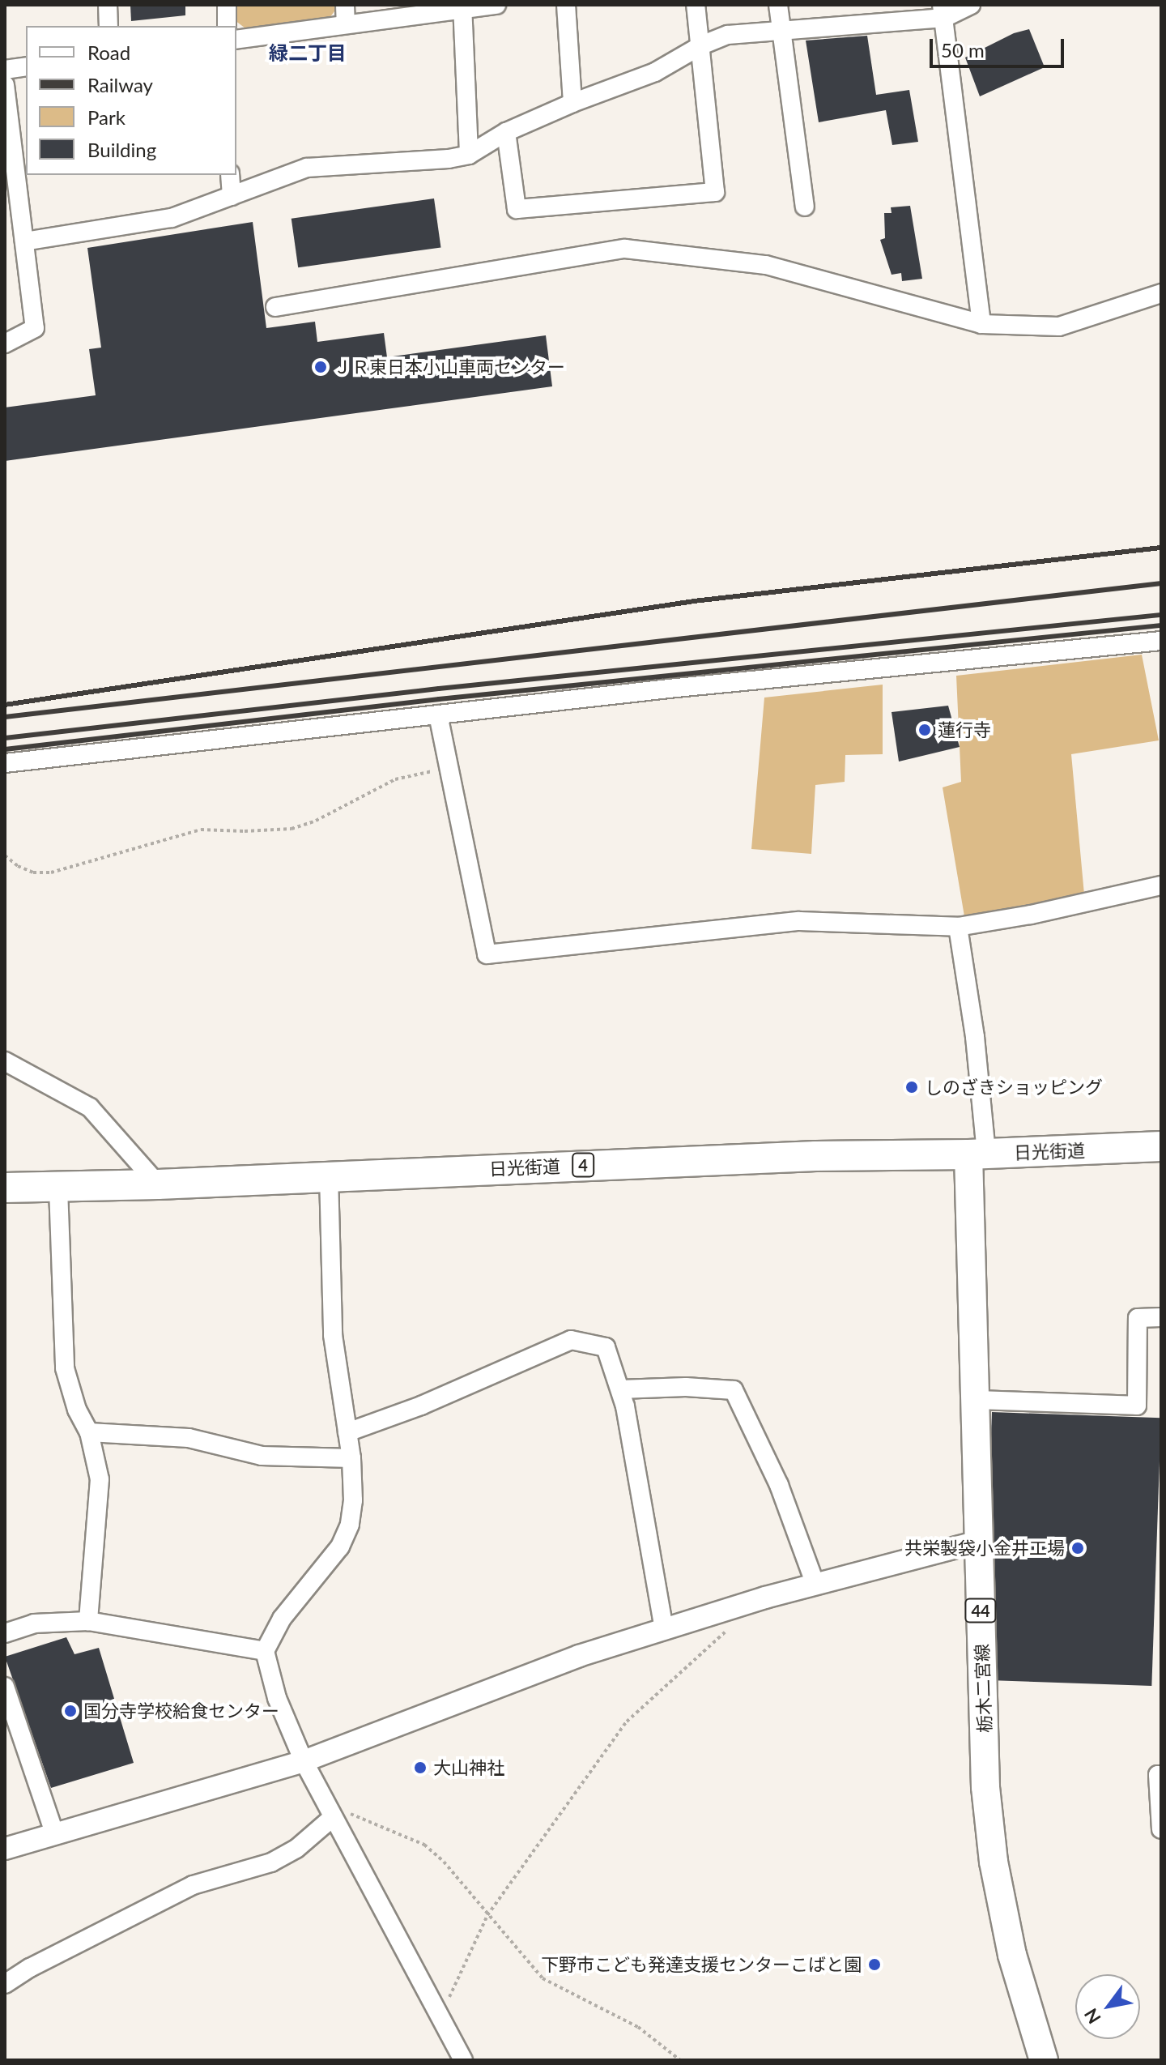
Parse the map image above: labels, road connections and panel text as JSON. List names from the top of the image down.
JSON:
{
  "streets": {
    "highway": ["日光街道", "4"],
    "main road": ["44", "栃木二宮線"]
  },
  "crossings": [
    ["日光街道", "栃木二宮線"]
  ],
  "districts": ["緑二丁目"],
  "places": [
    "ＪＲ東日本小山車両センター",
    "蓮行寺",
    "しのざきショッピング",
    "共栄製袋小金井工場",
    "国分寺学校給食センター",
    "大山神社",
    "下野市こども発達支援センターこばと園"
  ],
  "legend": [
    "Road",
    "Railway",
    "Park",
    "Building"
  ],
  "scale_bar": "50 m",
  "north": "bottom left"
}
